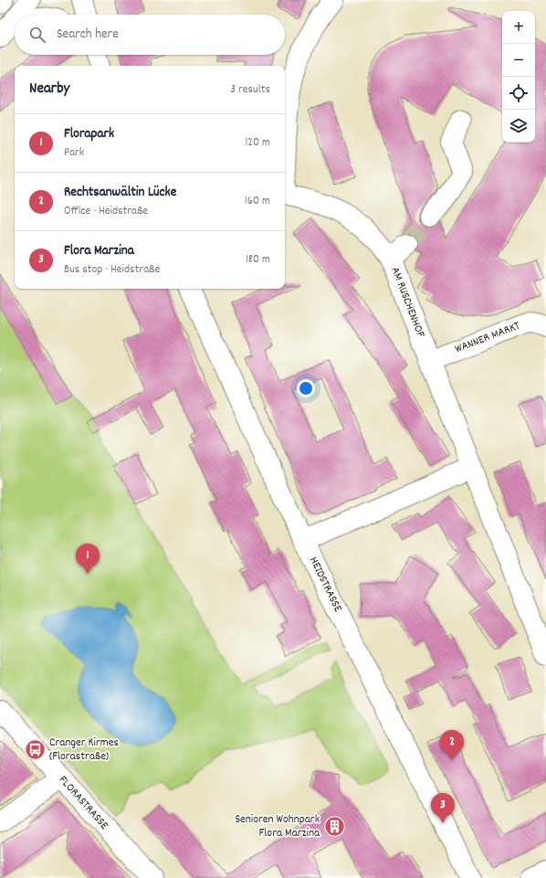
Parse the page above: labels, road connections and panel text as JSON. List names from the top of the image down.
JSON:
{
  "streets": {
    "street": [
      "AM RUSCHENHOF",
      "WANNER MARKT",
      "HEIDSTRASSE",
      "FLORASTRASSE"
    ]
  },
  "crossings": [
    ["AM RUSCHENHOF", "WANNER MARKT"]
  ],
  "places": {
    "bus stop": ["Cranger Kirmes (Florastraße)"],
    "building": ["Senioren Wohnpark Flora Marzina"]
  },
  "page": {
    "map_buttons": ["+", "−"],
    "search": "Search here",
    "heading": ["Nearby", "3 results"],
    "list": [
      {
        "mark": "1",
        "name": "Florapark",
        "note": "Park",
        "value": "120 m"
      },
      {
        "mark": "2",
        "name": "Rechtsanwältin Lücke",
        "note": "Office · Heidstraße",
        "value": "160 m"
      },
      {
        "mark": "3",
        "name": "Flora Marzina",
        "note": "Bus stop · Heidstraße",
        "value": "180 m"
      }
    ],
    "pins": ["1", "2", "3"]
  }
}
